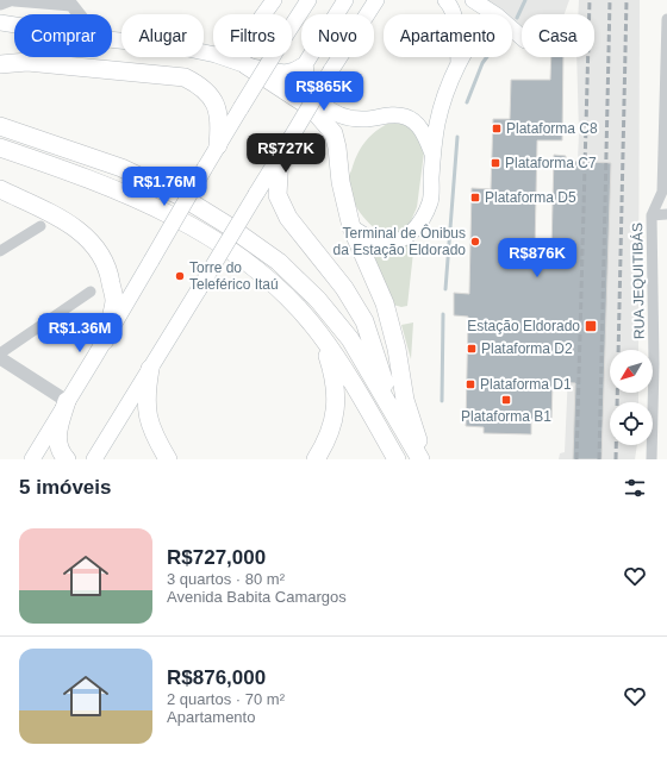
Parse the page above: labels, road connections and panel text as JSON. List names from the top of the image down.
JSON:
{
  "streets": {
    "street": ["RUA JEQUITIBÁS"]
  },
  "places": {
    "transit": [
      "Plataforma C8",
      "Plataforma C7",
      "Plataforma D5",
      "Estação Eldorado",
      "Plataforma D2",
      "Plataforma D1",
      "Plataforma B1"
    ],
    "other": ["Terminal de Ônibus da Estação Eldorado", "Torre do Teleférico Itaú"]
  },
  "north": "bottom left",
  "page": {
    "chip": [
      "Comprar",
      "Alugar",
      "Filtros",
      "Novo",
      "Apartamento",
      "Casa"
    ],
    "price": [
      "R$865K",
      "R$727K",
      "R$1.76M",
      "R$876K",
      "R$1.36M"
    ],
    "heading": "5 imóveis",
    "list": [
      {
        "name": "R$727,000",
        "note": "3 quartos · 80 m² · Avenida Babita Camargos"
      },
      {
        "name": "R$876,000",
        "note": "2 quartos · 70 m² · Apartamento"
      }
    ]
  }
}
